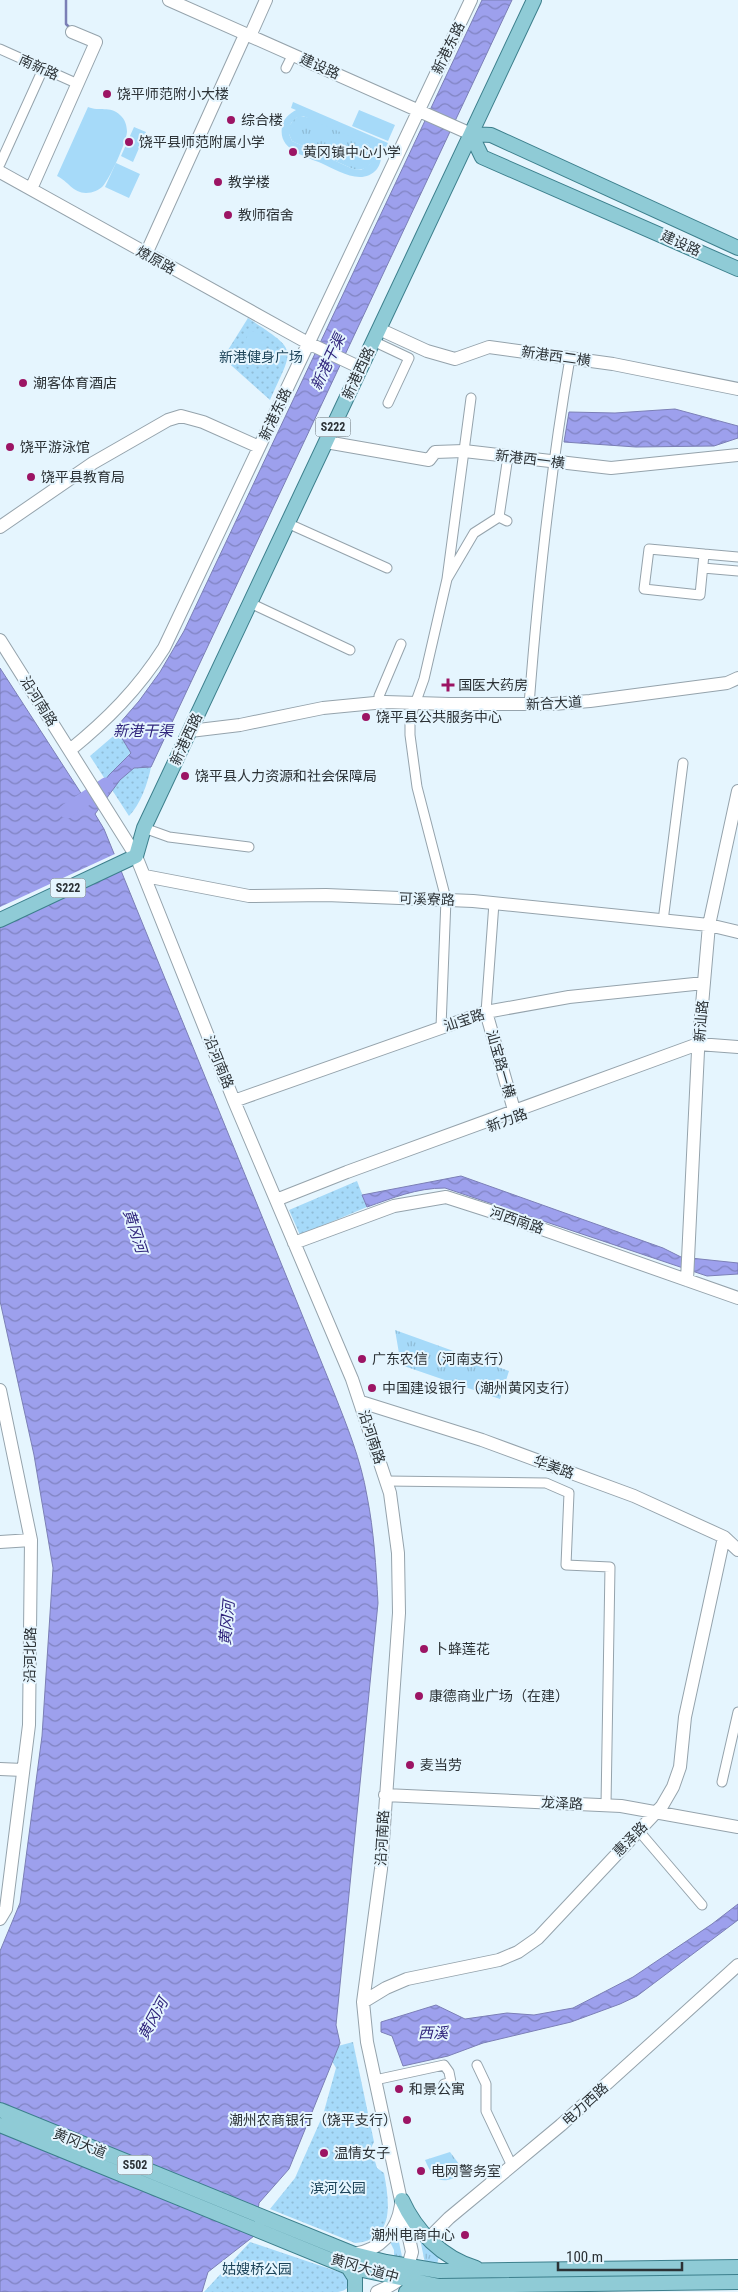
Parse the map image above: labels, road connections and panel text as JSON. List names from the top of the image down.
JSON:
{
  "streets": {
    "main road": [
      "新港东路",
      "建设路",
      "燎原路",
      "新港西二横",
      "新港西路",
      "S222",
      "新港西一横",
      "沿河南路",
      "新合大道",
      "可溪寮路",
      "汕宝路",
      "新汕路",
      "汕宝路一横",
      "新力路",
      "河西南路",
      "华美路",
      "沿河北路",
      "龙泽路",
      "惠泽路",
      "电力西路",
      "黄冈大道",
      "S502",
      "黄冈大道中"
    ],
    "street": ["南新路"]
  },
  "crossings": [
    ["新港东路", "建设路"],
    ["新港东路", "燎原路"],
    ["新港东路", "沿河南路"],
    ["建设路", "新港西路"],
    ["燎原路", "新港西路"],
    ["新港西二横", "新港西路"],
    ["新港西路", "S222"],
    ["新港西路", "新港西一横"],
    ["新港西路", "沿河南路"],
    ["新港西路", "新合大道"],
    ["S222", "沿河南路"],
    ["沿河南路", "可溪寮路"],
    ["沿河南路", "汕宝路"],
    ["沿河南路", "新力路"],
    ["沿河南路", "河西南路"],
    ["沿河南路", "华美路"],
    ["沿河南路", "龙泽路"],
    ["沿河南路", "惠泽路"],
    ["沿河南路", "黄冈大道中"],
    ["可溪寮路", "新汕路"],
    ["汕宝路", "新汕路"],
    ["汕宝路", "汕宝路一横"],
    ["新汕路", "新力路"],
    ["新汕路", "河西南路"],
    ["汕宝路一横", "新力路"],
    ["华美路", "惠泽路"],
    ["龙泽路", "惠泽路"],
    ["黄冈大道", "黄冈大道中"]
  ],
  "water": ["新港干渠", "黄冈河", "西溪"],
  "parks": ["新港健身广场", "滨河公园", "姑嫂桥公园"],
  "places": {
    "other": [
      "饶平师范附小大楼",
      "综合楼",
      "饶平县师范附属小学",
      "黄冈镇中心小学",
      "教学楼",
      "教师宿舍",
      "潮客体育酒店",
      "饶平游泳馆",
      "饶平县教育局",
      "饶平县公共服务中心",
      "饶平县人力资源和社会保障局",
      "广东农信（河南支行）",
      "中国建设银行（潮州黄冈支行）",
      "卜蜂莲花",
      "康德商业广场（在建）",
      "麦当劳",
      "和景公寓",
      "潮州农商银行（饶平支行）",
      "温情女子",
      "电网警务室",
      "潮州电商中心"
    ],
    "health": ["国医大药房"]
  },
  "scale_bar": "100 m"
}
